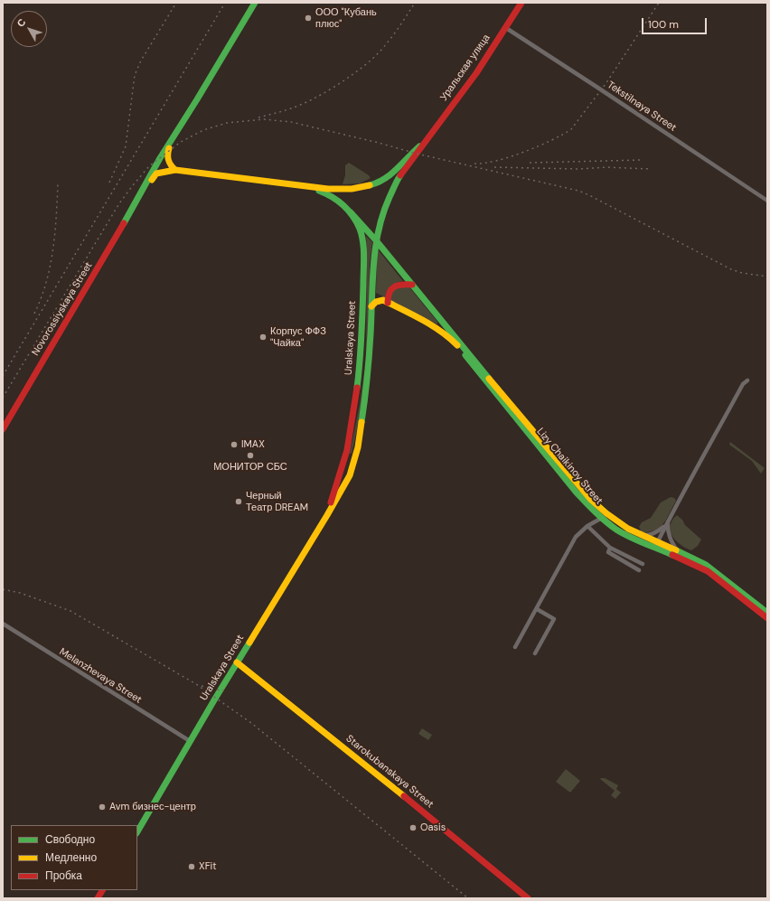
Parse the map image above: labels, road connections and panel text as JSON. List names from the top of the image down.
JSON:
{
  "streets": {
    "main road": [
      "Уральская улица",
      "Novorossiyskaya Street",
      "Uralskaya Street",
      "Lizy Chaikinoy Street",
      "Starokubanskaya Street"
    ],
    "street": ["Tekstilnaya Street", "Melanzhevaya Street"]
  },
  "crossings": [
    ["Уральская улица", "Novorossiyskaya Street"],
    ["Уральская улица", "Uralskaya Street"],
    ["Novorossiyskaya Street", "Uralskaya Street"],
    ["Uralskaya Street", "Melanzhevaya Street"],
    ["Uralskaya Street", "Starokubanskaya Street"]
  ],
  "places": [
    "ООО \"Кубань плюс\"",
    "Корпус ФФЗ \"Чайка\"",
    "IMAX",
    "МОНИТОР СБС",
    "Черный Театр DREAM",
    "Avm бизнес-центр",
    "Oasis",
    "XFit"
  ],
  "legend": ["Свободно", "Медленно", "Пробка"],
  "scale_bar": "100 m",
  "north": "top left"
}
